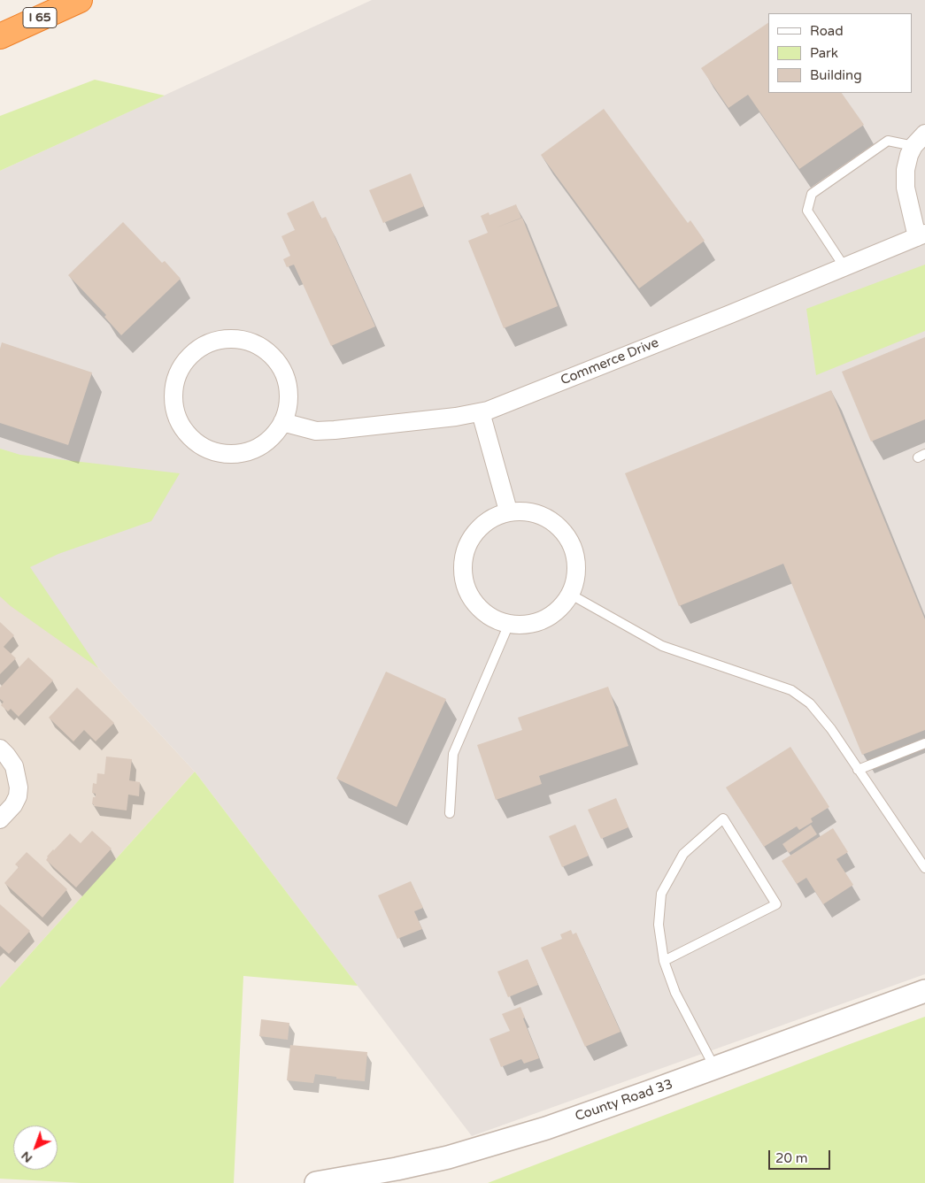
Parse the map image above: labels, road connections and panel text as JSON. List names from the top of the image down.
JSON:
{
  "streets": {
    "highway": ["I 65"],
    "street": ["Commerce Drive", "County Road 33"]
  },
  "legend": ["Road", "Park", "Building"],
  "scale_bar": "20 m",
  "north": "bottom left"
}
